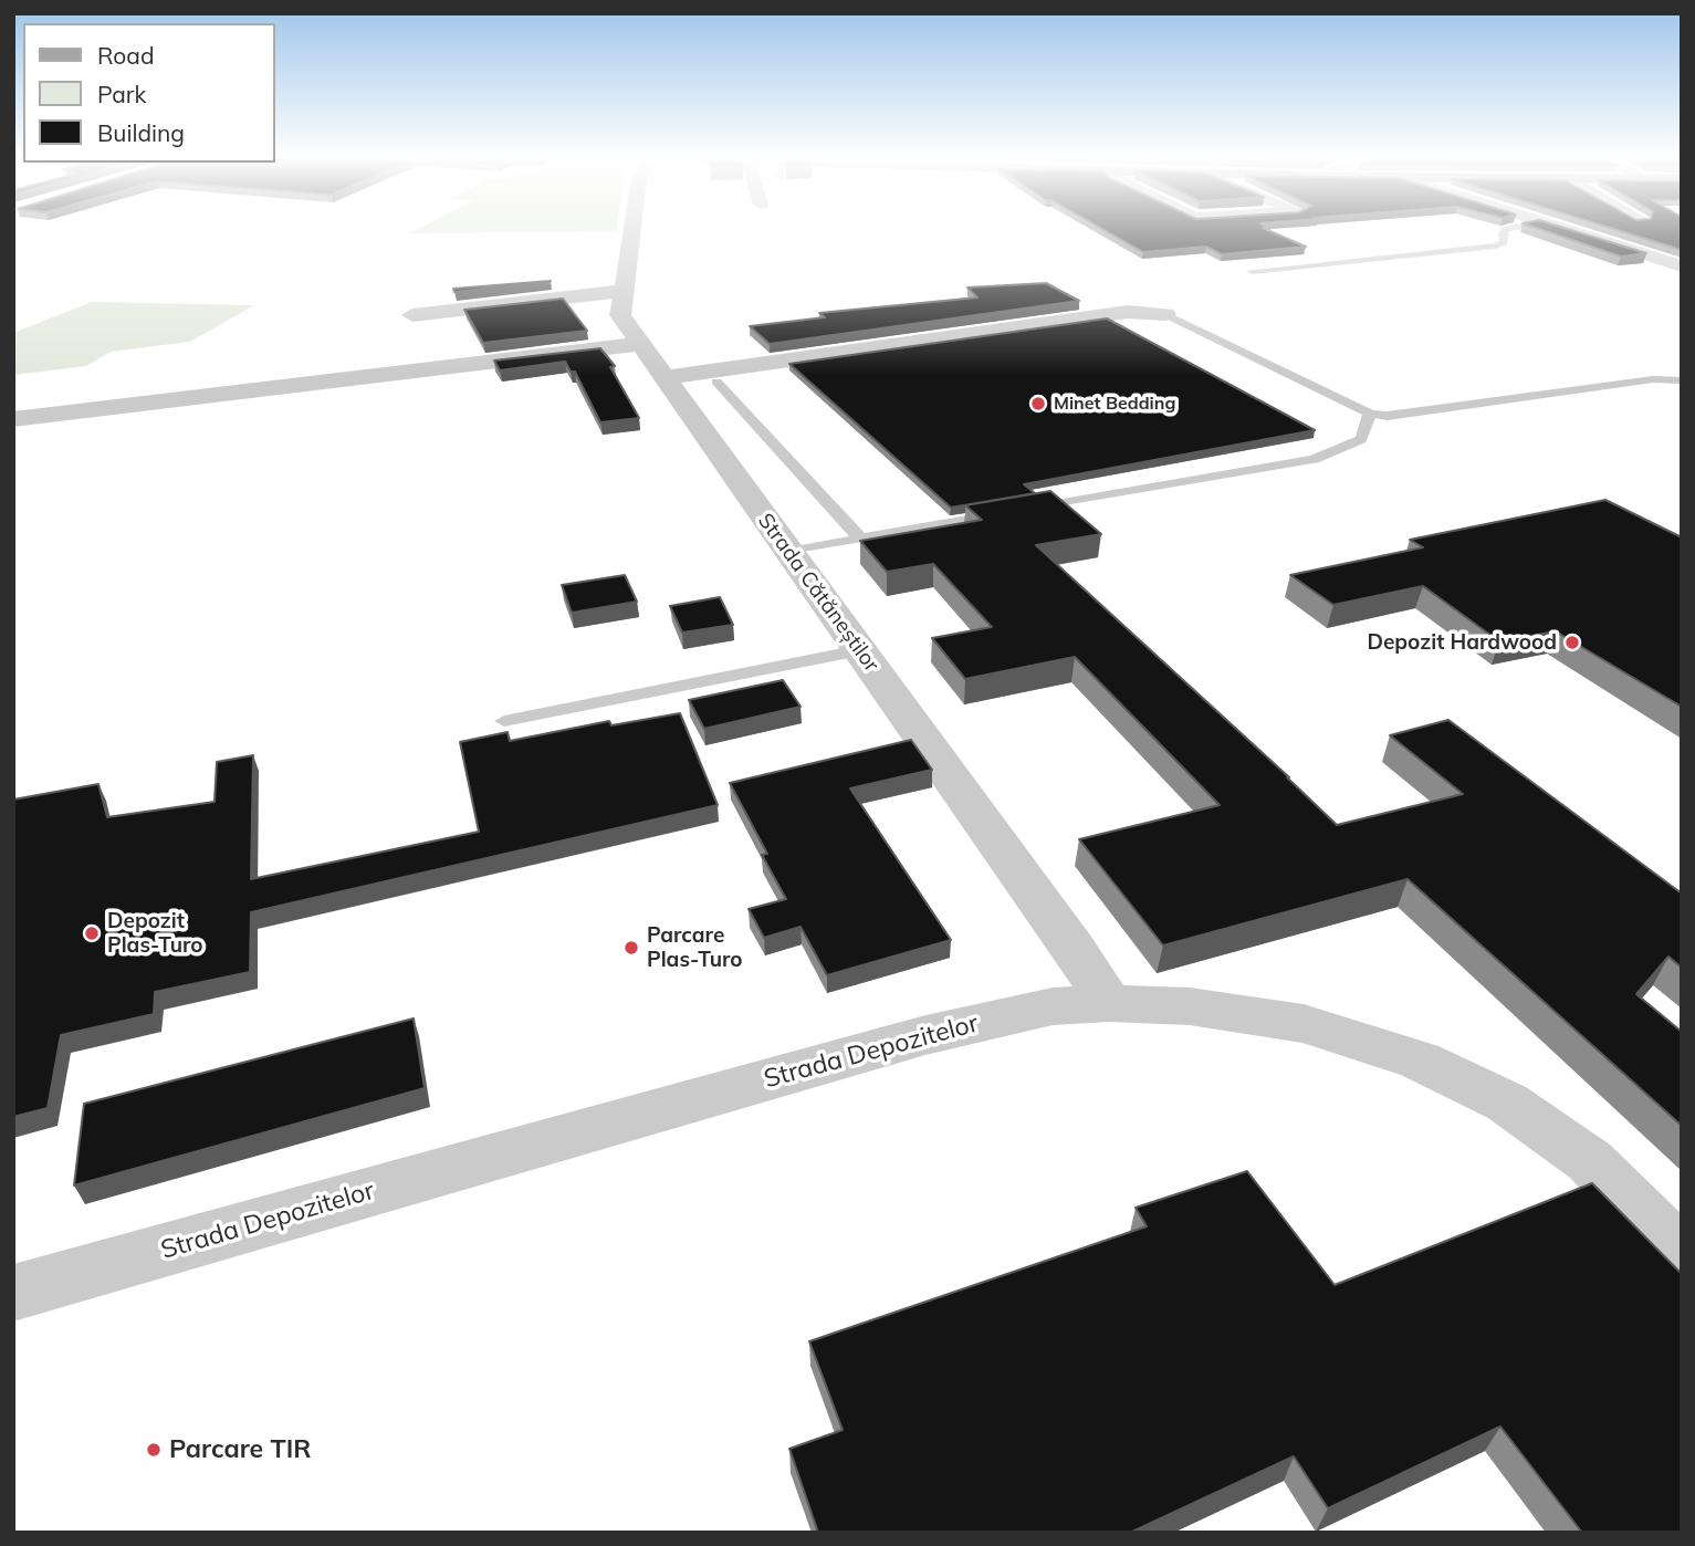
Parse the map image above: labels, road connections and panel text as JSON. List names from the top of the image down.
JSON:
{
  "streets": {
    "street": ["Strada Cătăneștilor", "Strada Depozitelor"]
  },
  "crossings": [
    ["Strada Cătăneștilor", "Strada Depozitelor"]
  ],
  "places": [
    "Minet Bedding",
    "Depozit Hardwood",
    "Depozit Plas-Turo",
    "Parcare Plas-Turo",
    "Parcare TIR"
  ],
  "legend": ["Road", "Park", "Building"]
}
